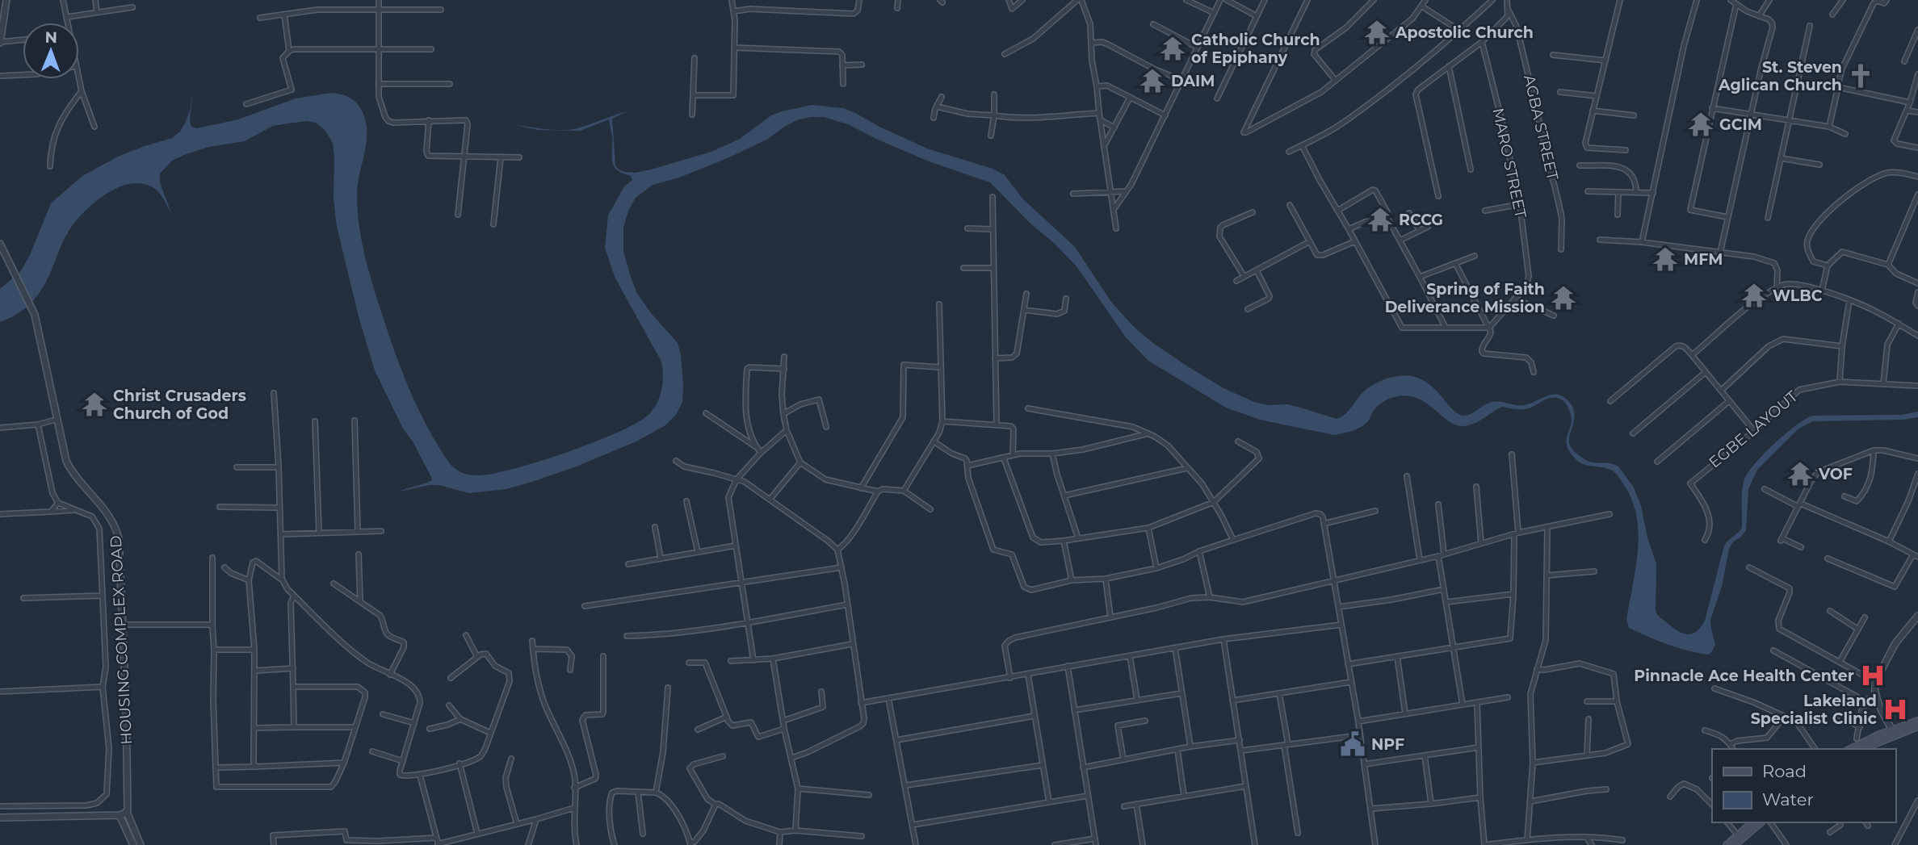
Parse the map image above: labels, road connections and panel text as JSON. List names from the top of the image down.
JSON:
{
  "streets": {
    "street": [
      "AGBA STREET",
      "MARO STREET",
      "EGBE LAYOUT",
      "HOUSING COMPLEX ROAD"
    ]
  },
  "places": {
    "temple": [
      "Apostolic Church",
      "Catholic Church of Epiphany",
      "DAIM",
      "GCIM",
      "RCCG",
      "MFM",
      "WLBC",
      "Spring of Faith Deliverance Mission",
      "Christ Crusaders Church of God",
      "VOF"
    ],
    "church": ["St. Steven Aglican Church"],
    "hospital": ["Pinnacle Ace Health Center", "Lakeland Specialist Clinic"],
    "public building": ["NPF"]
  },
  "legend": ["Road", "Water"],
  "north": "top"
}
